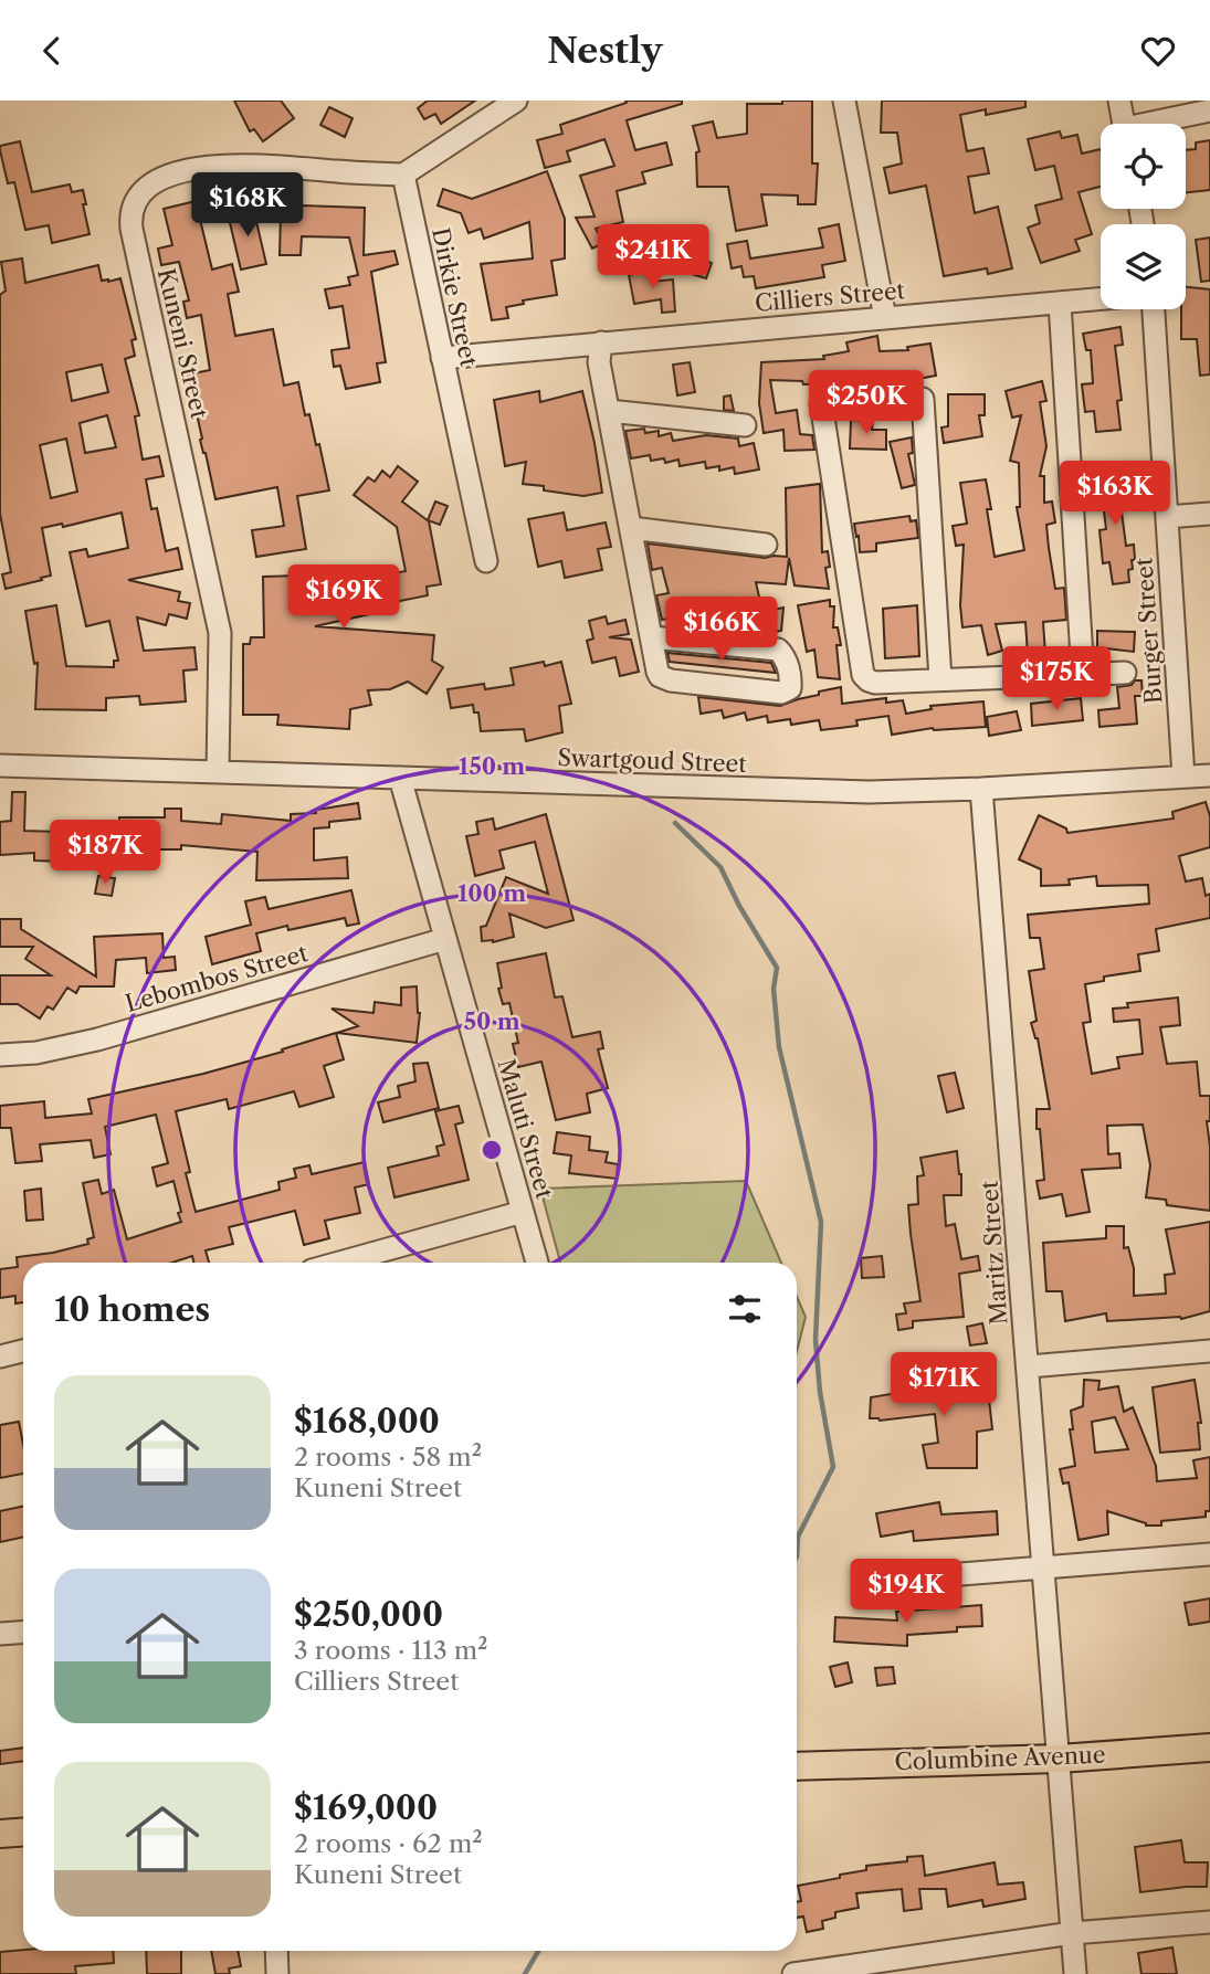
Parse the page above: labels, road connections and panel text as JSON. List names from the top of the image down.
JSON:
{
  "streets": {
    "main road": ["Columbine Avenue"],
    "street": [
      "Dirkie Street",
      "Cilliers Street",
      "Kuneni Street",
      "Burger Street",
      "Swartgoud Street",
      "Lebombos Street",
      "Maluti Street",
      "Maritz Street"
    ]
  },
  "crossings": [
    ["Dirkie Street", "Cilliers Street"],
    ["Dirkie Street", "Kuneni Street"],
    ["Kuneni Street", "Swartgoud Street"],
    ["Burger Street", "Swartgoud Street"],
    ["Swartgoud Street", "Maluti Street"],
    ["Swartgoud Street", "Maritz Street"],
    ["Lebombos Street", "Maluti Street"],
    ["Maritz Street", "Columbine Avenue"]
  ],
  "page": {
    "header": "Nestly",
    "price": [
      "$168K",
      "$241K",
      "$250K",
      "$163K",
      "$169K",
      "$166K",
      "$175K",
      "$187K",
      "$171K",
      "$194K"
    ],
    "heading": "10 homes",
    "list": [
      {
        "name": "$168,000",
        "note": "2 rooms · 58 m² · Kuneni Street"
      },
      {
        "name": "$250,000",
        "note": "3 rooms · 113 m² · Cilliers Street"
      },
      {
        "name": "$169,000",
        "note": "2 rooms · 62 m² · Kuneni Street"
      }
    ]
  },
  "rings": ["150 m", "100 m", "50 m"]
}
